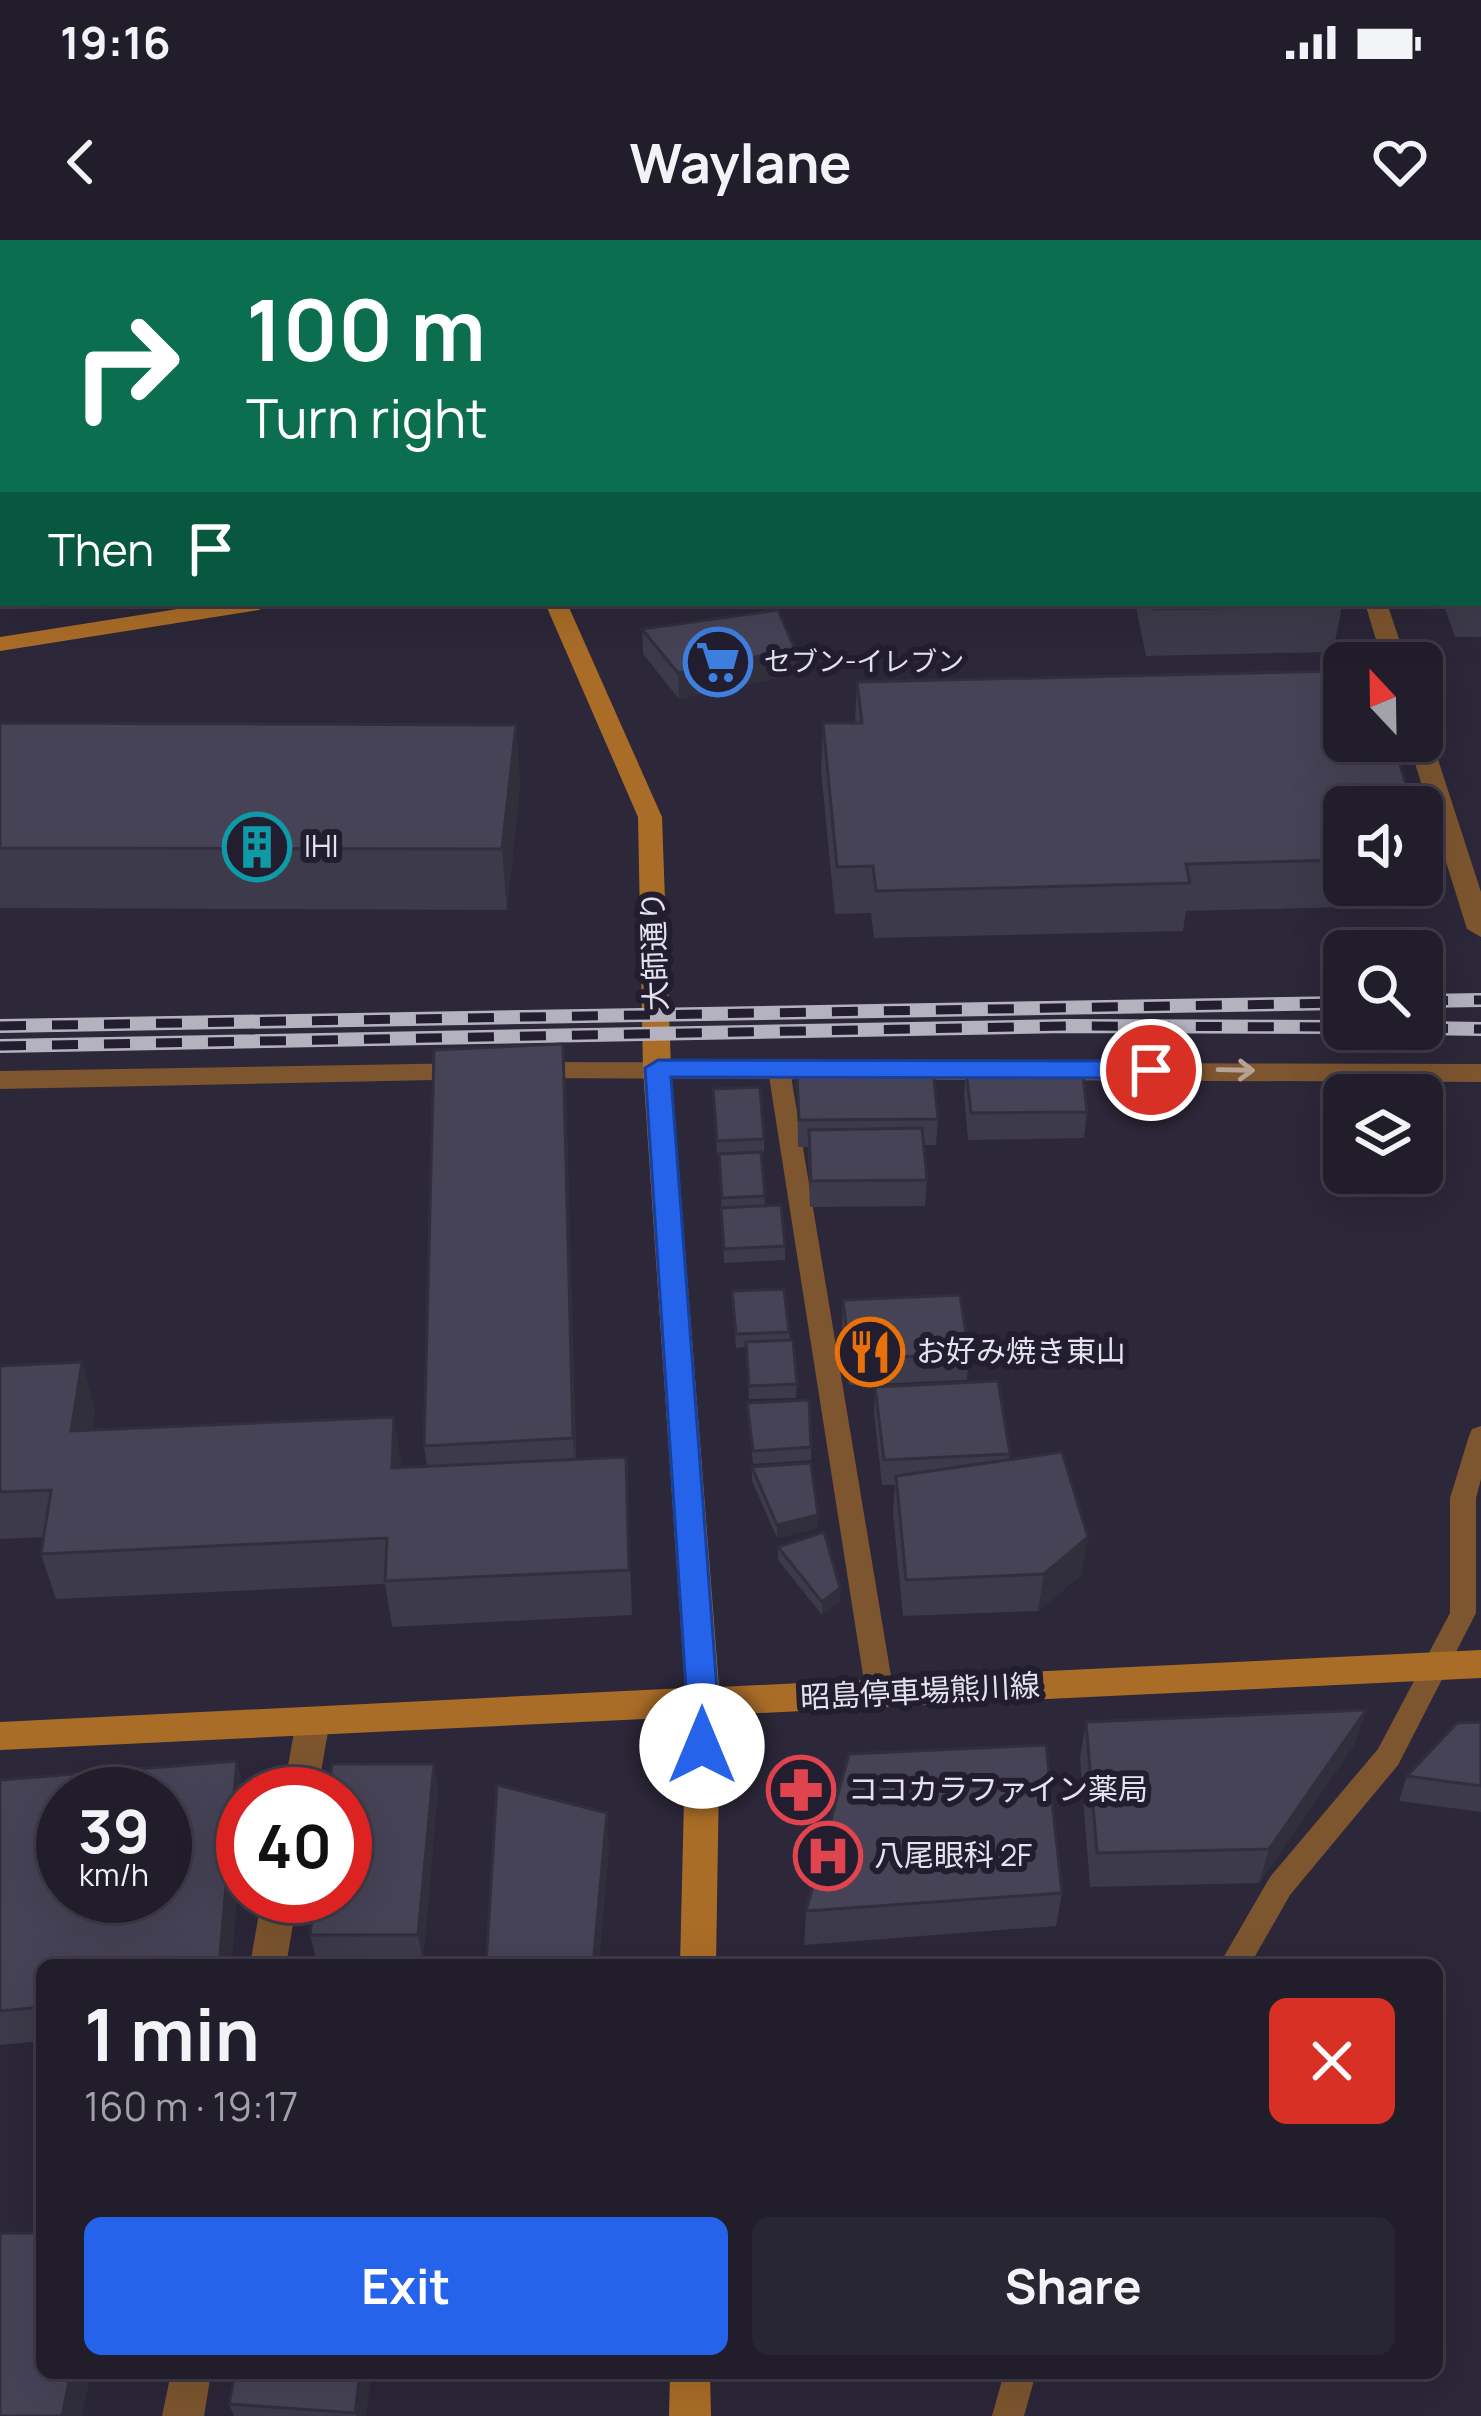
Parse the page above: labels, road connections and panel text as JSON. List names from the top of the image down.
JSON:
{
  "streets": {
    "street": ["大師通り", "昭島停車場熊川線"]
  },
  "crossings": [
    ["大師通り", "昭島停車場熊川線"]
  ],
  "places": {
    "supermarket": ["セブン-イレブン"],
    "building": ["IHI"],
    "restaurant": ["お好み焼き東山"],
    "pharmacy": ["ココカラファイン薬局"],
    "hospital": ["八尾眼科 2F"]
  },
  "north": "top",
  "page": {
    "status": "19:16",
    "header": "Waylane",
    "turn": ["100 m", "Turn right"],
    "then": "Then",
    "speed": "39 km/h",
    "limit": "40",
    "heading": ["1 min", "160 m · 19:17"],
    "buttons": ["Exit", "Share"]
  }
}
